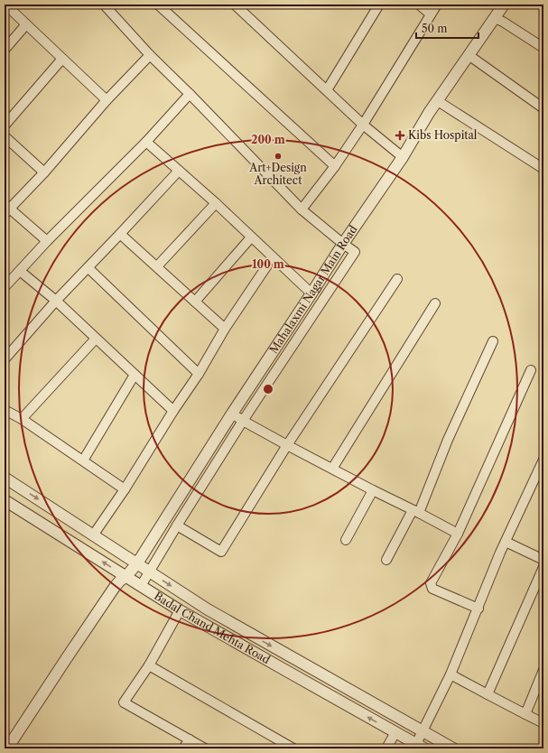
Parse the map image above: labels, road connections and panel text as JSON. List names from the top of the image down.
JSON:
{
  "streets": {
    "street": ["Mahalaxmi Nagar Main Road", "Badal Chand Mehta Road"]
  },
  "crossings": [
    ["Mahalaxmi Nagar Main Road", "Badal Chand Mehta Road"]
  ],
  "places": {
    "health": ["Kibs Hospital"],
    "other": ["Art+Design Architect"]
  },
  "scale_bar": "50 m",
  "rings": ["200 m", "100 m"]
}
